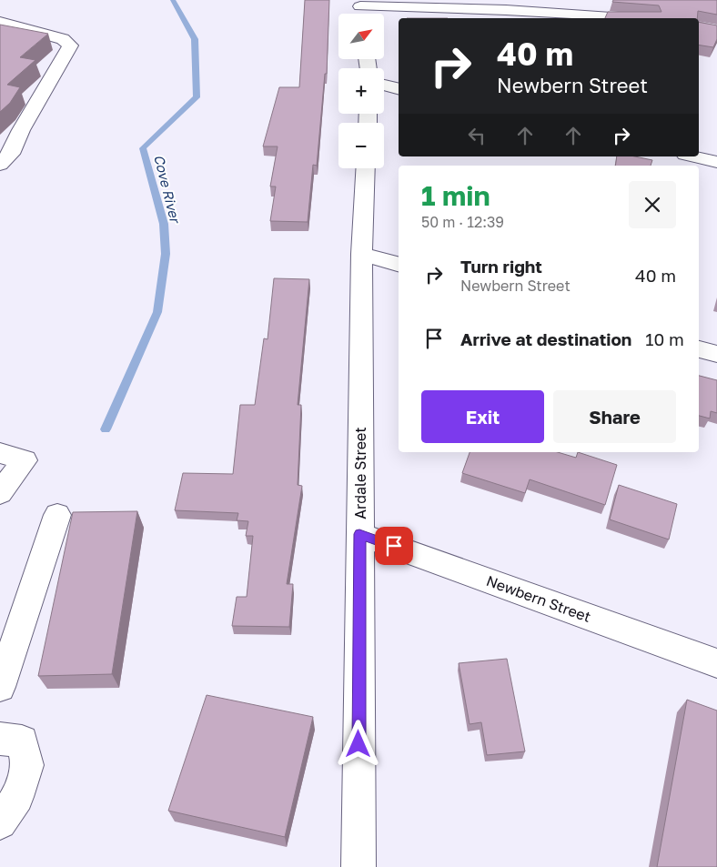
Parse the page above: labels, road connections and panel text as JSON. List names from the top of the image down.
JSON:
{
  "streets": {
    "street": ["Ardale Street", "Newbern Street"]
  },
  "crossings": [
    ["Ardale Street", "Newbern Street"]
  ],
  "water": ["Cove River"],
  "north": "top right",
  "page": {
    "map_buttons": ["+", "−"],
    "turn": ["40 m", "Newbern Street"],
    "heading": ["1 min", "50 m · 12:39"],
    "list": [
      {
        "name": "Turn right",
        "note": "Newbern Street",
        "value": "40 m"
      },
      {
        "name": "Arrive at destination",
        "value": "10 m"
      }
    ],
    "buttons": ["Exit", "Share"]
  }
}
